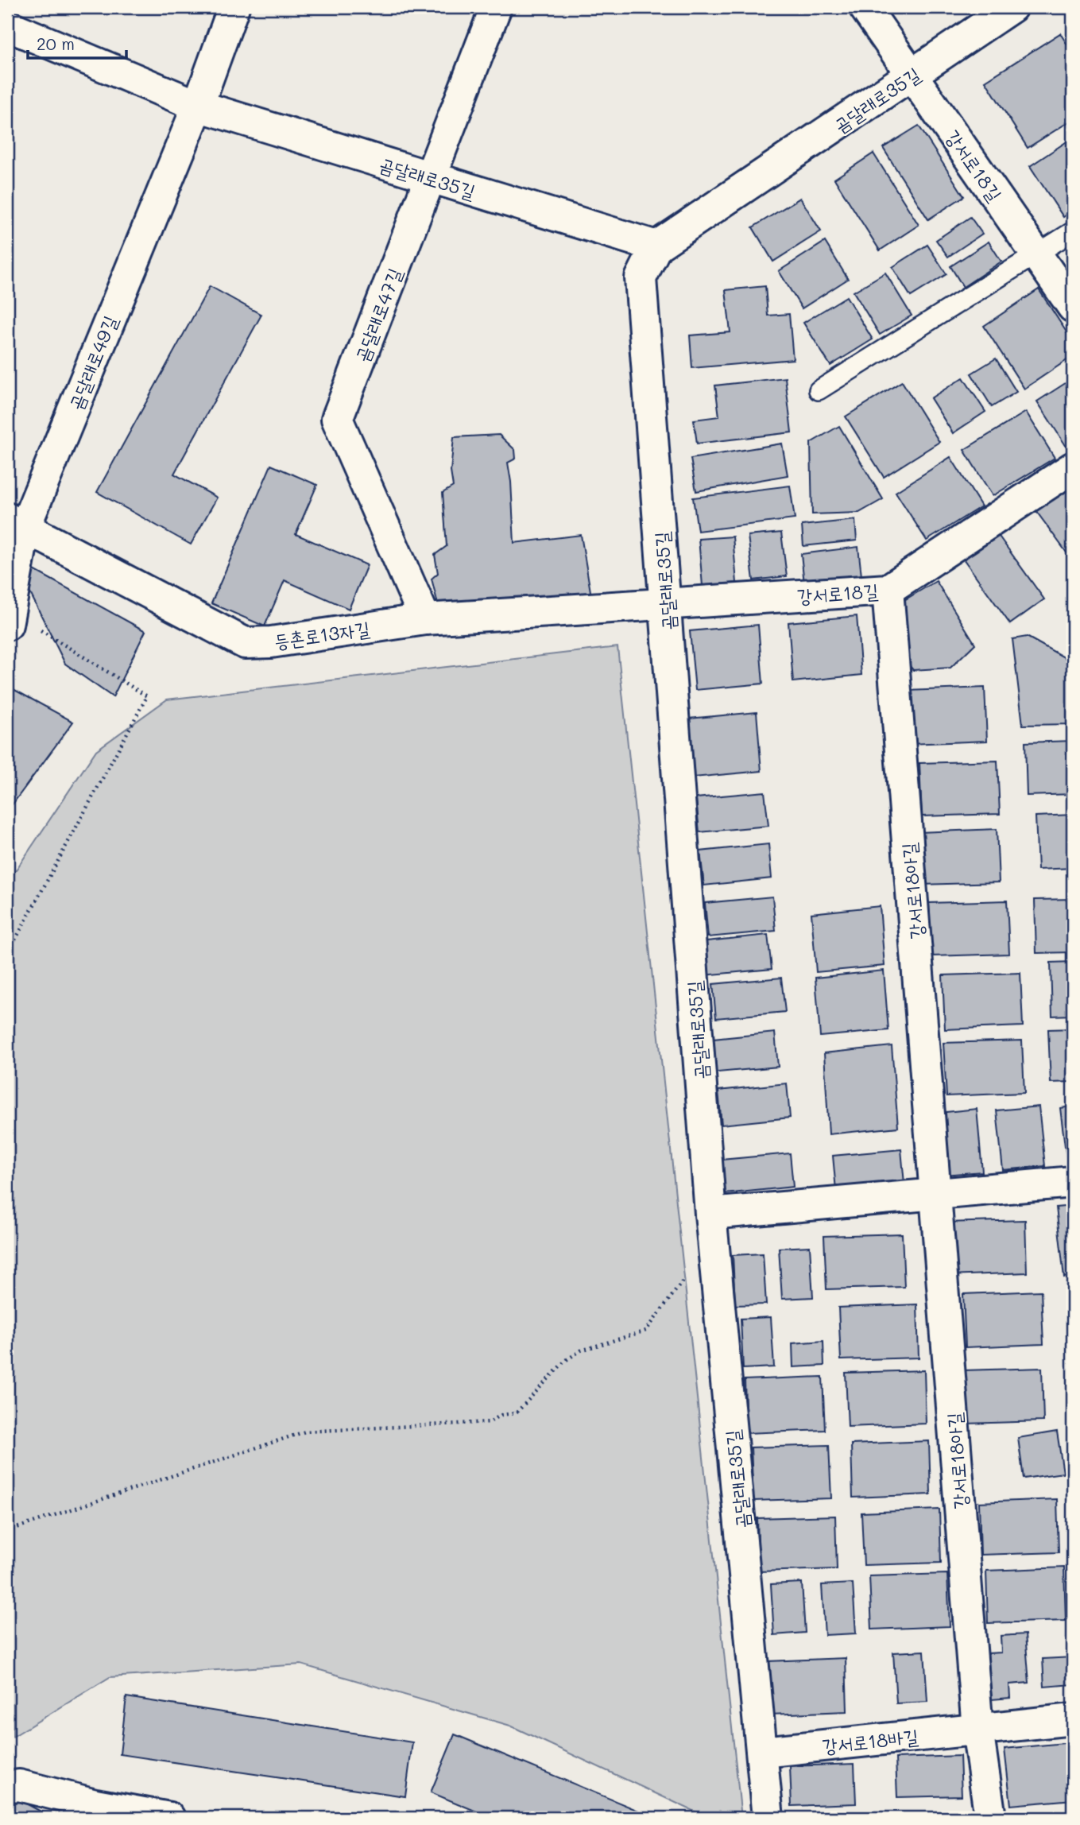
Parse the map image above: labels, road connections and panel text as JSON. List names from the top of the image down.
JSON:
{
  "streets": {
    "street": [
      "곰달래로35길",
      "강서로18길",
      "곰달래로47길",
      "곰달래로49길",
      "등촌로13자길",
      "강서로18아길",
      "강서로18바길"
    ]
  },
  "crossings": [
    ["곰달래로35길", "강서로18길"],
    ["곰달래로35길", "곰달래로47길"],
    ["곰달래로35길", "곰달래로49길"],
    ["곰달래로35길", "등촌로13자길"],
    ["곰달래로35길", "강서로18바길"],
    ["강서로18길", "등촌로13자길"],
    ["강서로18길", "강서로18아길"],
    ["곰달래로47길", "등촌로13자길"],
    ["곰달래로49길", "등촌로13자길"],
    ["강서로18아길", "강서로18바길"]
  ],
  "scale_bar": "20 m"
}
